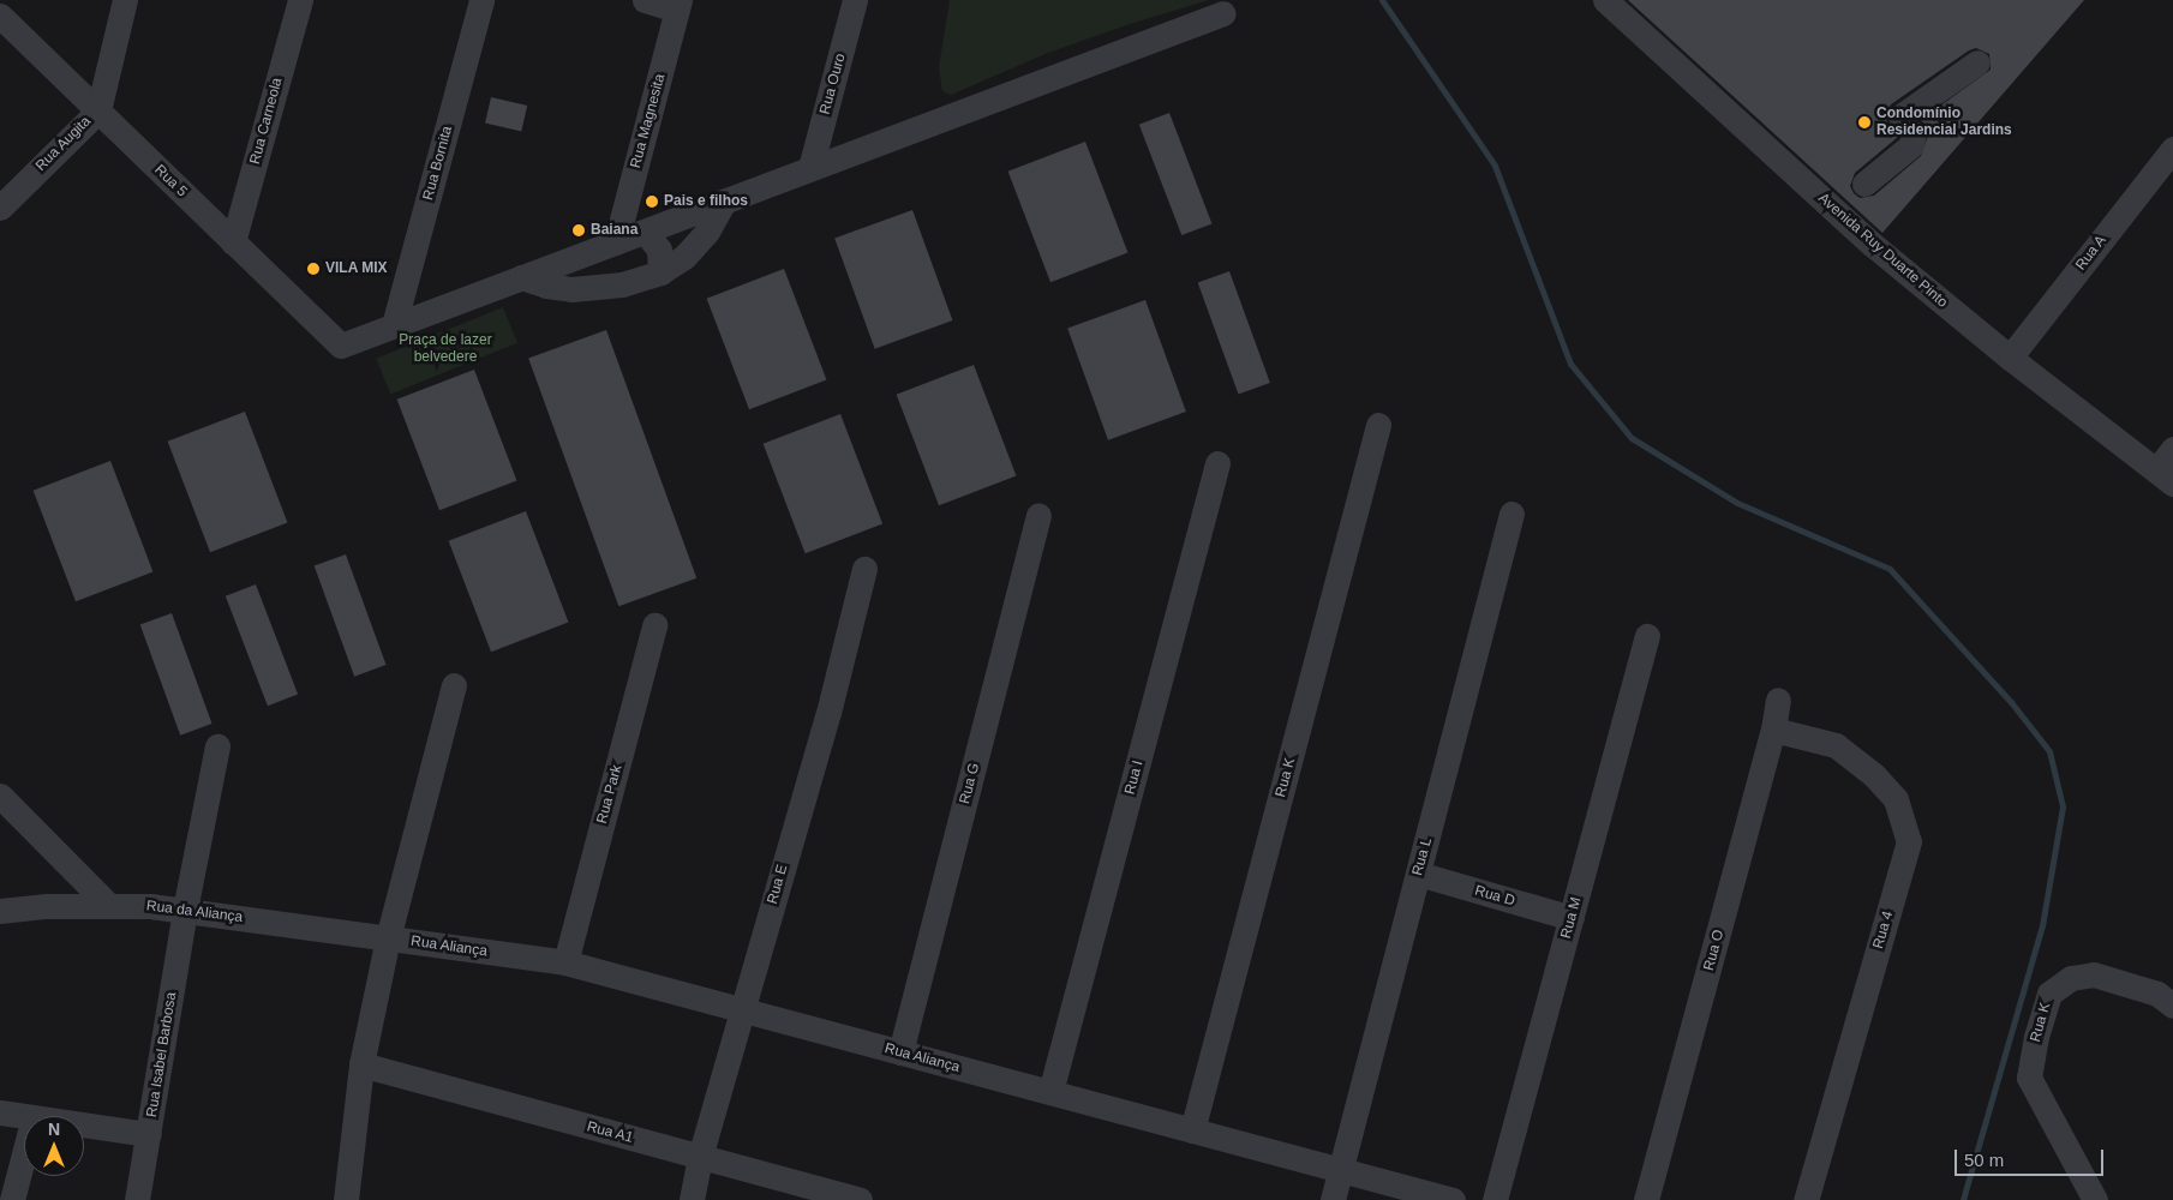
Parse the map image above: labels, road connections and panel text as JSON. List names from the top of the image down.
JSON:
{
  "streets": {
    "street": [
      "Rua Ouro",
      "Rua Carneola",
      "Rua Magnesita",
      "Rua Augita",
      "Rua Bornita",
      "Rua 5",
      "Avenida Ruy Duarte Pinto",
      "Rua A",
      "Rua I",
      "Rua K",
      "Rua G",
      "Rua Park",
      "Rua L",
      "Rua E",
      "Rua D",
      "Rua da Aliança",
      "Rua M",
      "Rua 4",
      "Rua Aliança",
      "Rua O",
      "Rua Isabel Barbosa",
      "Rua A1"
    ]
  },
  "crossings": [
    ["Rua Carneola", "Rua 5"],
    ["Rua Augita", "Rua 5"],
    ["Rua Bornita", "Rua 5"],
    ["Avenida Ruy Duarte Pinto", "Rua A"],
    ["Rua I", "Rua Aliança"],
    ["Rua K", "Rua Aliança"],
    ["Rua G", "Rua Aliança"],
    ["Rua Park", "Rua Aliança"],
    ["Rua L", "Rua D"],
    ["Rua L", "Rua Aliança"],
    ["Rua E", "Rua Aliança"],
    ["Rua E", "Rua A1"],
    ["Rua D", "Rua M"],
    ["Rua da Aliança", "Rua Aliança"],
    ["Rua da Aliança", "Rua Isabel Barbosa"],
    ["Rua 4", "Rua O"]
  ],
  "parks": ["Praça de lazer belvedere"],
  "places": [
    "Condomínio Residencial Jardins",
    "Pais e filhos",
    "Baiana",
    "VILA MIX"
  ],
  "scale_bar": "50 m",
  "north": "top"
}
